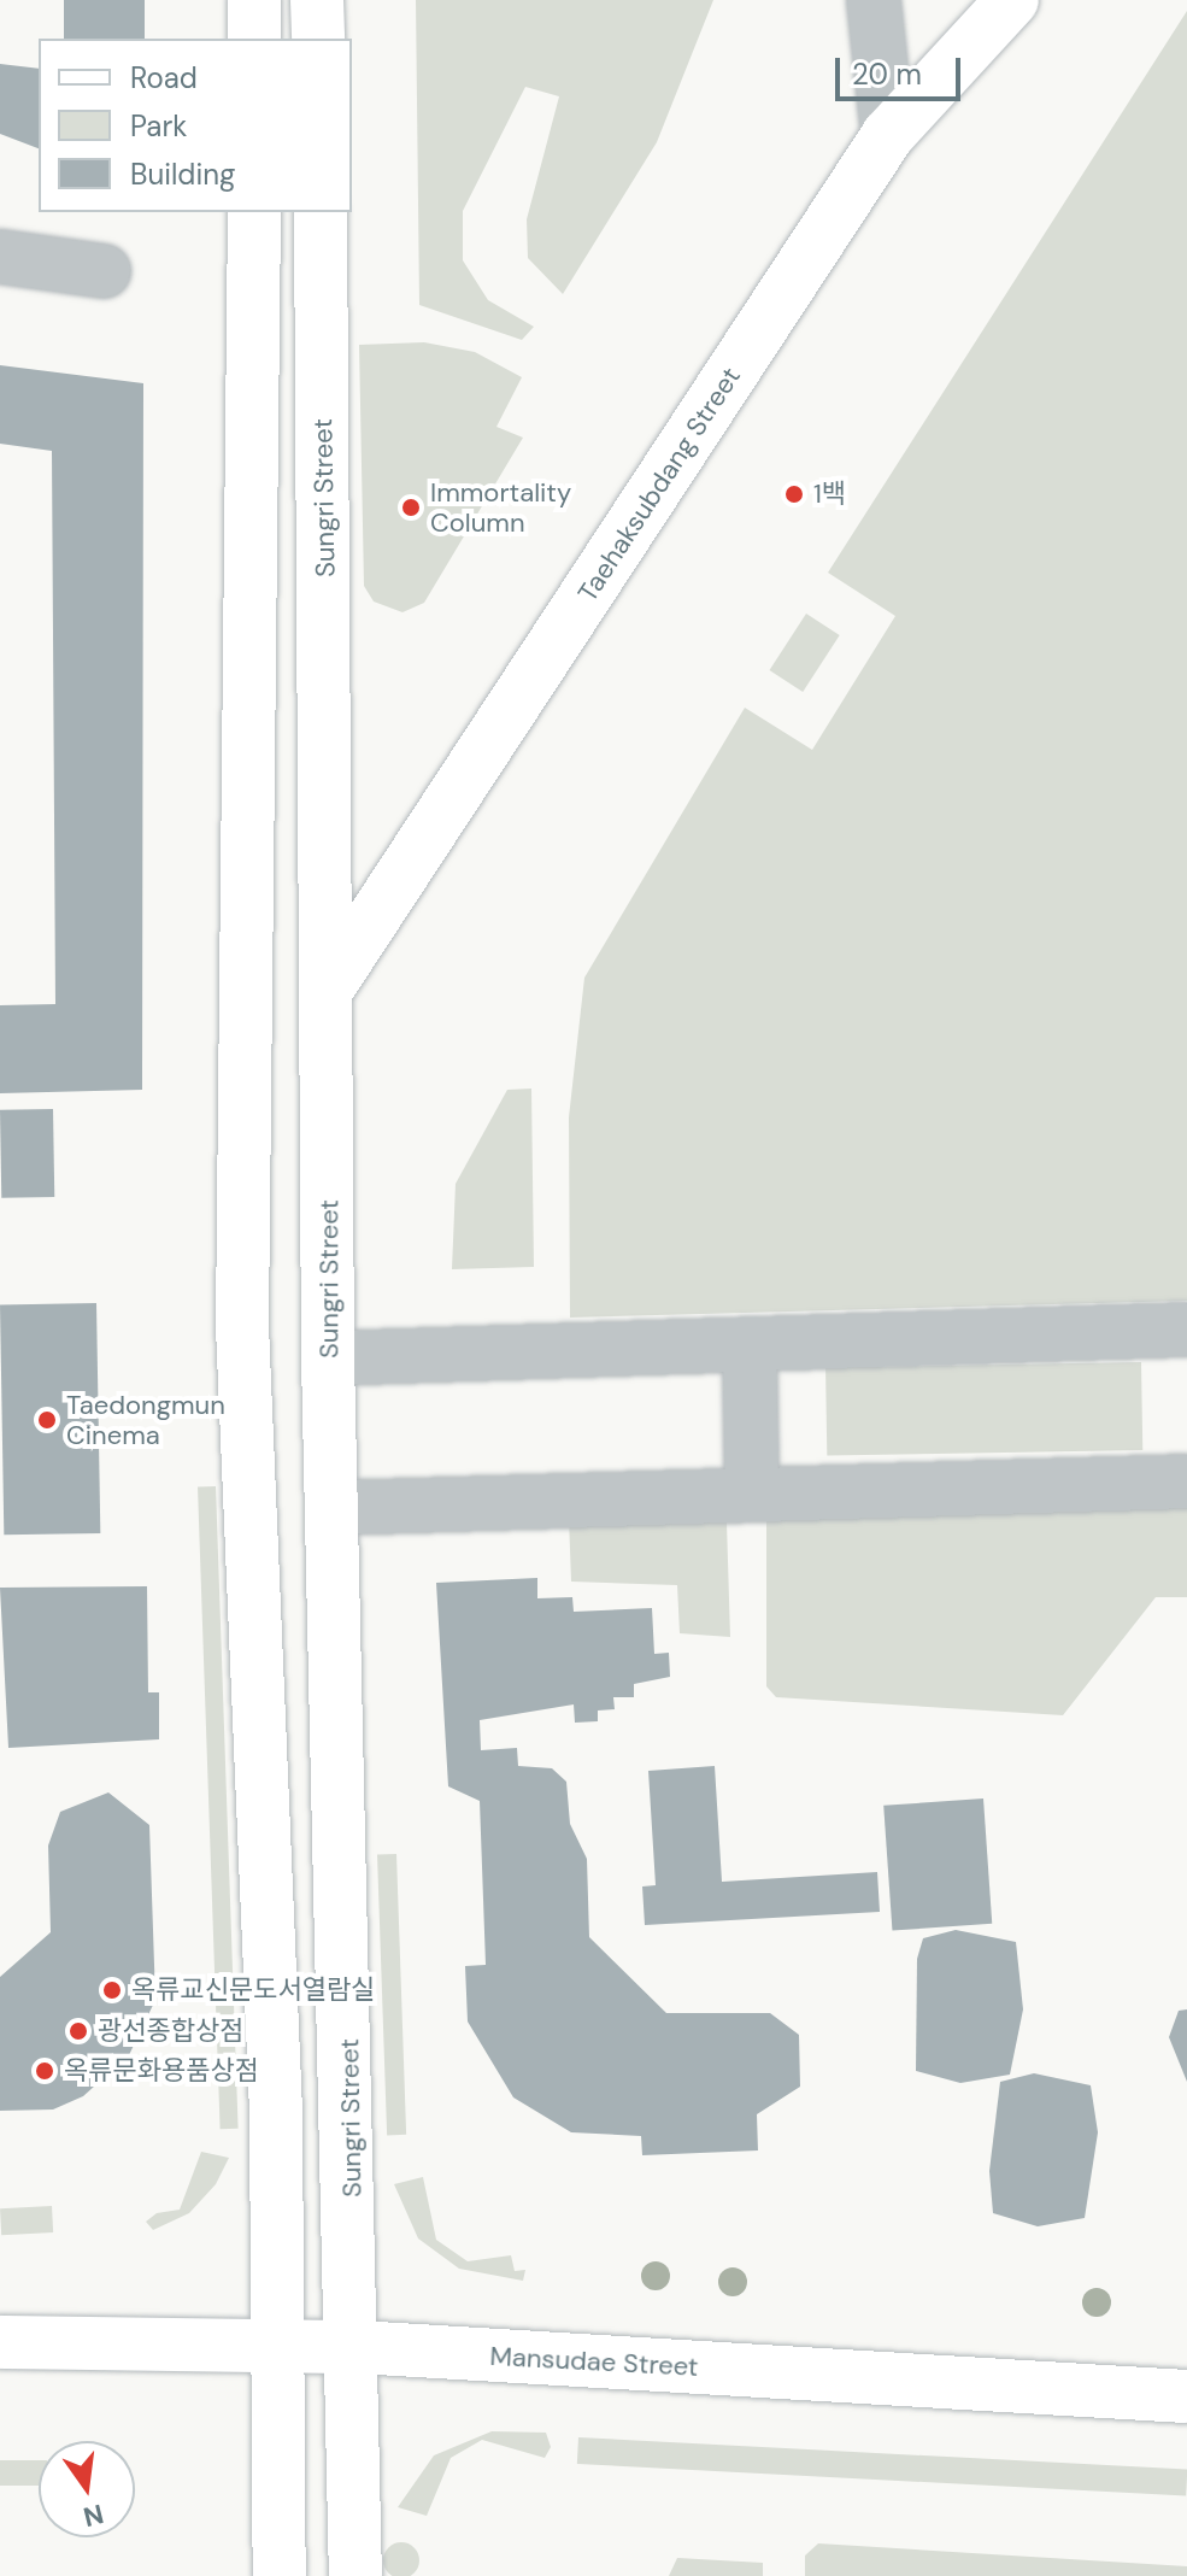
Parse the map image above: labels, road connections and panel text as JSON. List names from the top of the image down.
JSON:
{
  "streets": {
    "main road": ["Taehaksubdang Street", "Sungri Street", "Mansudae Street"]
  },
  "crossings": [
    ["Taehaksubdang Street", "Sungri Street"],
    ["Sungri Street", "Mansudae Street"]
  ],
  "places": [
    "1백",
    "Immortality Column",
    "Taedongmun Cinema",
    "옥류교신문도서열람실",
    "광선종합상점",
    "옥류문화용품상점"
  ],
  "legend": ["Road", "Park", "Building"],
  "scale_bar": "20 m",
  "north": "bottom"
}
